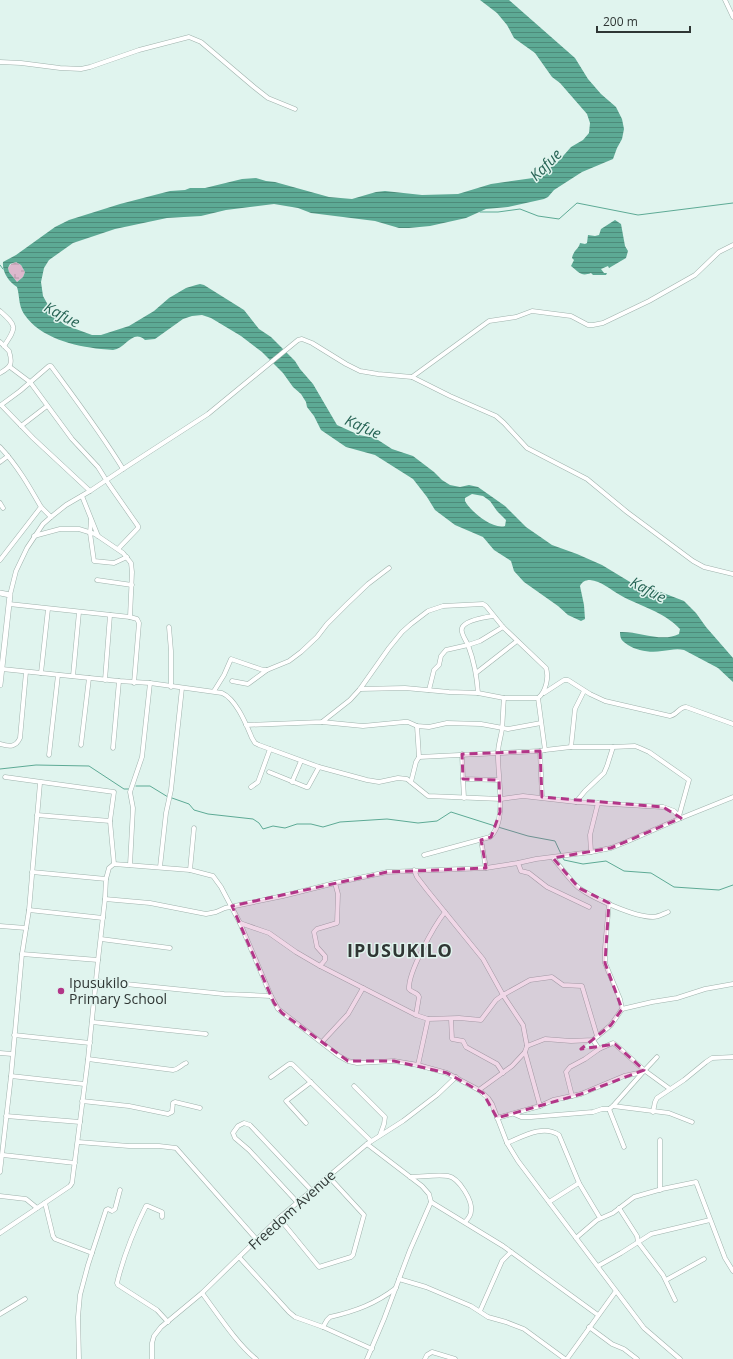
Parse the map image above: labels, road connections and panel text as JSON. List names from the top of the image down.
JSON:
{
  "streets": {
    "street": ["Freedom Avenue"]
  },
  "districts": ["IPUSUKILO"],
  "water": ["Kafue"],
  "places": ["Ipusukilo Primary School"],
  "scale_bar": "200 m"
}
